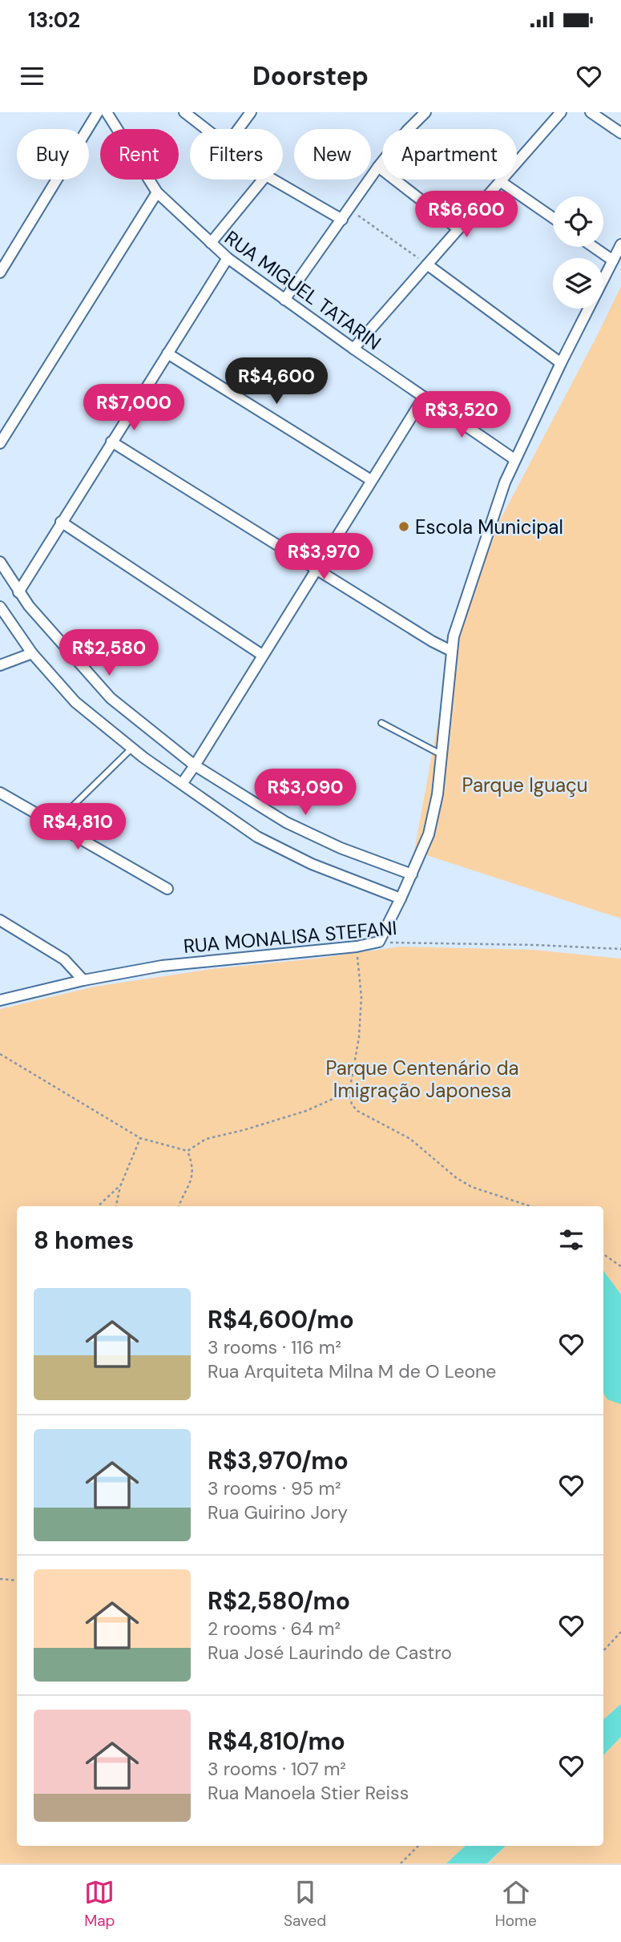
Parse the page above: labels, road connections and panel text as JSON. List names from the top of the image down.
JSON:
{
  "streets": {
    "street": ["RUA MIGUEL TATARIN", "RUA MONALISA STEFANI"]
  },
  "parks": ["Parque Iguaçu", "Parque Centenário da Imigração Japonesa"],
  "places": ["Escola Municipal"],
  "page": {
    "status": "13:02",
    "header": "Doorstep",
    "chip": [
      "Buy",
      "Rent",
      "Filters",
      "New",
      "Apartment"
    ],
    "price": [
      "R$6,600",
      "R$4,600",
      "R$7,000",
      "R$3,520",
      "R$3,970",
      "R$2,580",
      "R$3,090",
      "R$4,810"
    ],
    "heading": "8 homes",
    "list": [
      {
        "name": "R$4,600/mo",
        "note": "3 rooms · 116 m² · Rua Arquiteta Milna M de O Leone"
      },
      {
        "name": "R$3,970/mo",
        "note": "3 rooms · 95 m² · Rua Guirino Jory"
      },
      {
        "name": "R$2,580/mo",
        "note": "2 rooms · 64 m² · Rua José Laurindo de Castro"
      },
      {
        "name": "R$4,810/mo",
        "note": "3 rooms · 107 m² · Rua Manoela Stier Reiss"
      }
    ],
    "tabs": ["Map", "Saved", "Home"]
  }
}
